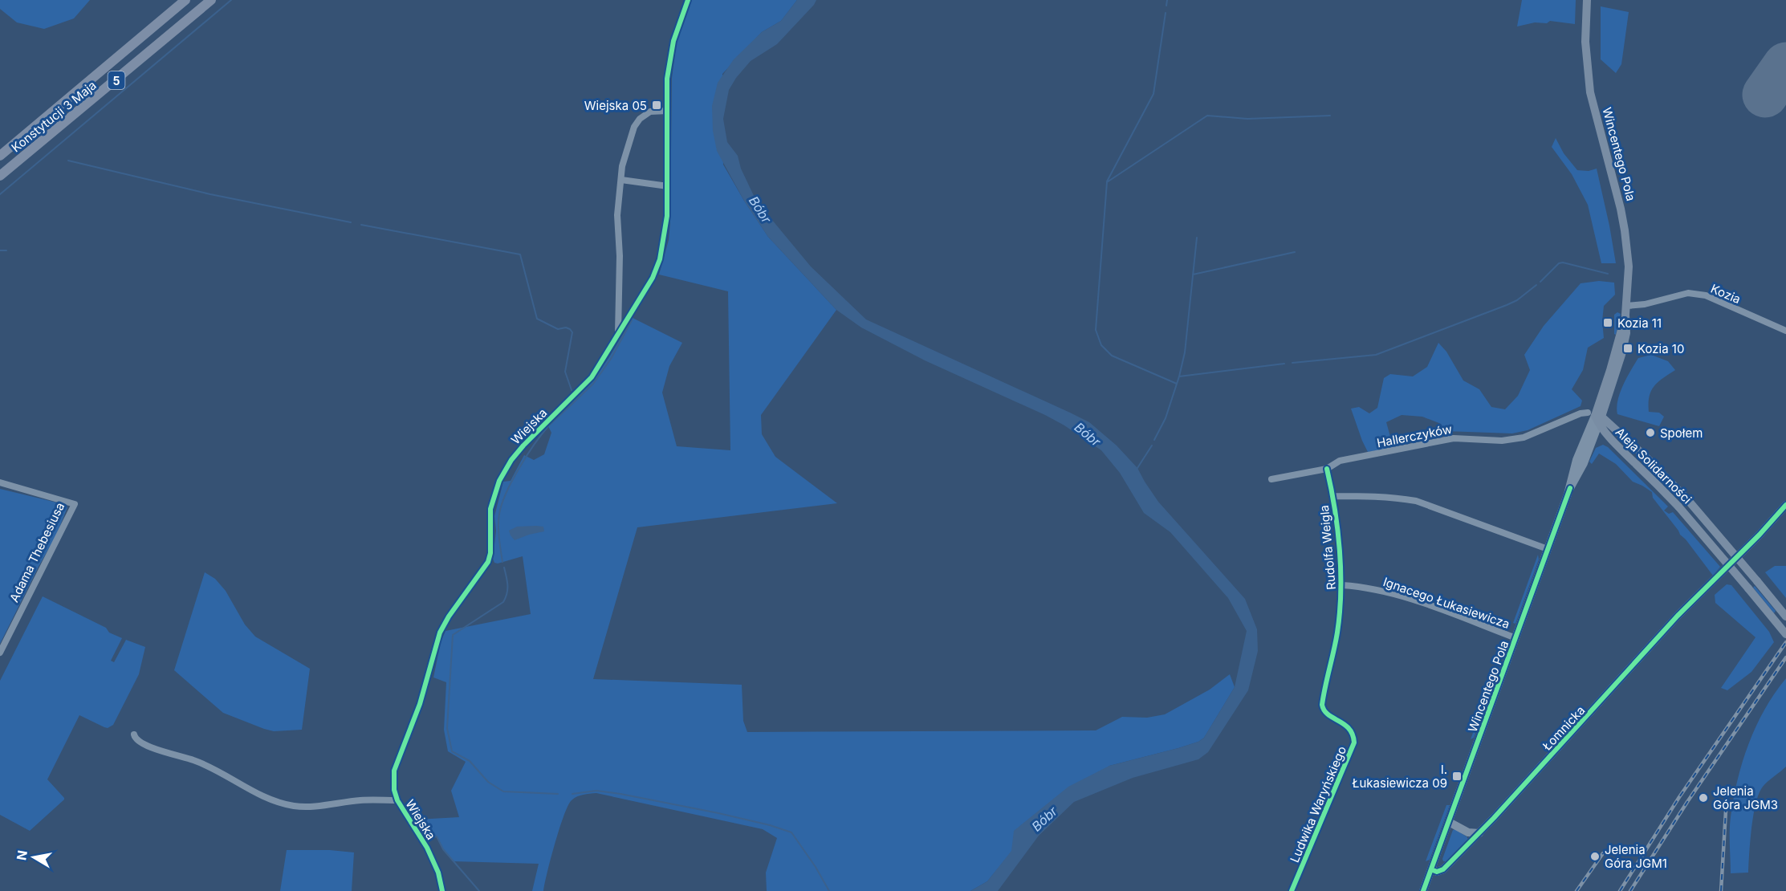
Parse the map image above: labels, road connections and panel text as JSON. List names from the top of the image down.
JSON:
{
  "streets": {
    "main road": [
      "5",
      "Konstytucji 3 Maja",
      "Wincentego Pola",
      "Aleja Solidarności"
    ],
    "street": [
      "Kozia",
      "Wiejska",
      "Hallerczyków",
      "Rudolfa Weigla",
      "Adama Thebesiusa",
      "Ignacego Łukasiewicza",
      "Łomnicka",
      "Ludwika Waryńskiego"
    ]
  },
  "crossings": [
    ["Wincentego Pola", "Kozia"],
    ["Wincentego Pola", "Hallerczyków"],
    ["Wincentego Pola", "Aleja Solidarności"],
    ["Wincentego Pola", "Ignacego Łukasiewicza"],
    ["Wincentego Pola", "Łomnicka"],
    ["Hallerczyków", "Aleja Solidarności"],
    ["Hallerczyków", "Rudolfa Weigla"],
    ["Rudolfa Weigla", "Ignacego Łukasiewicza"],
    ["Rudolfa Weigla", "Ludwika Waryńskiego"]
  ],
  "water": ["Bóbr"],
  "places": {
    "transit": [
      "Wiejska 05",
      "Kozia 11",
      "Kozia 10",
      "I. Łukasiewicza 09"
    ],
    "other": ["Społem", "Jelenia Góra JGM3", "Jelenia Góra JGM1"]
  },
  "north": "left"
}
